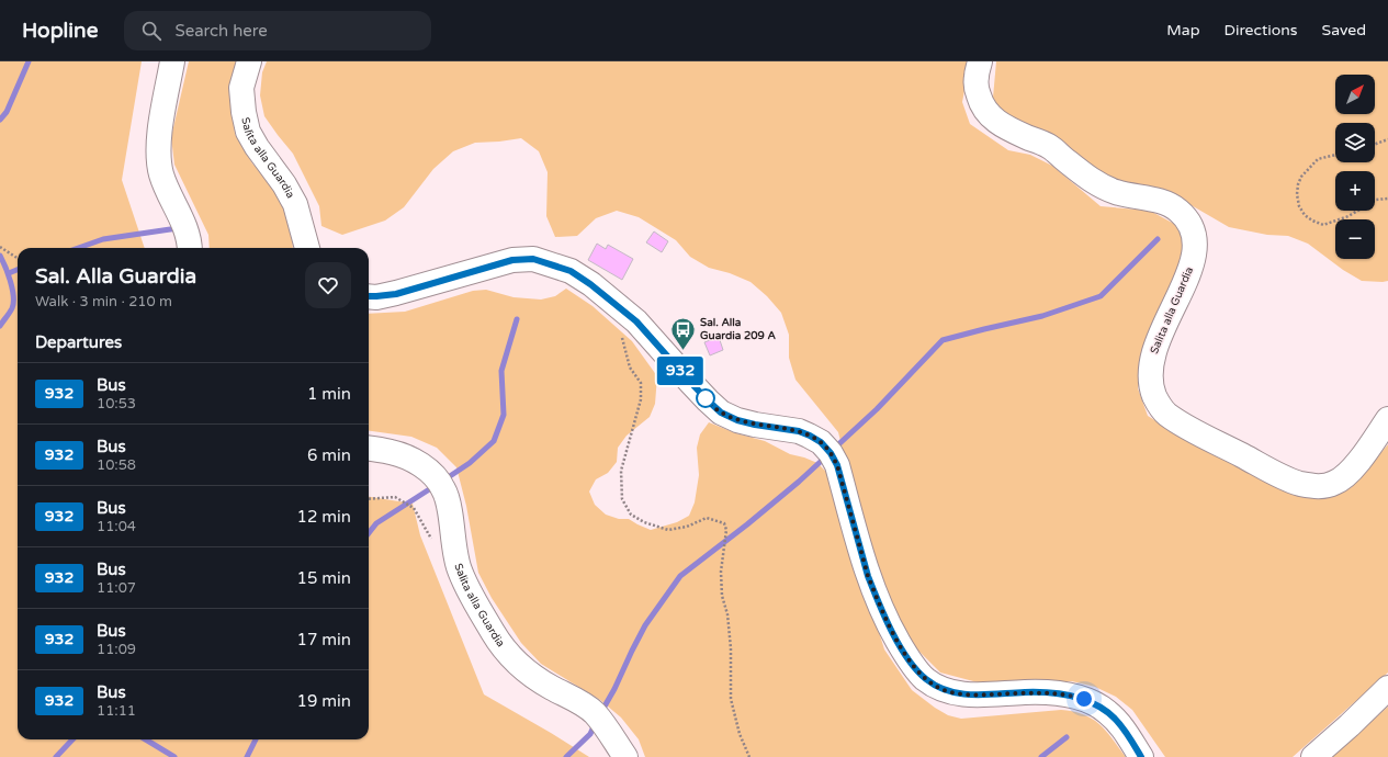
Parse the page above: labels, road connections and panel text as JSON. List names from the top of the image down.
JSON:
{
  "streets": {
    "main road": ["Salita alla Guardia"]
  },
  "places": {
    "bus stop": ["Sal. Alla Guardia 209 A"]
  },
  "lines": ["bus line 932"],
  "north": "top right",
  "page": {
    "header": "Hopline",
    "search": "Search here",
    "nav": ["Map", "Directions", "Saved"],
    "on_map": "932",
    "map_buttons": ["+", "−"],
    "heading": [
      ["Sal. Alla Guardia", "Walk · 3 min · 210 m"],
      "Departures"
    ],
    "list": [
      {
        "mark": "932",
        "name": "Bus",
        "note": "10:53",
        "value": "1 min"
      },
      {
        "mark": "932",
        "name": "Bus",
        "note": "10:58",
        "value": "6 min"
      },
      {
        "mark": "932",
        "name": "Bus",
        "note": "11:04",
        "value": "12 min"
      },
      {
        "mark": "932",
        "name": "Bus",
        "note": "11:07",
        "value": "15 min"
      },
      {
        "mark": "932",
        "name": "Bus",
        "note": "11:09",
        "value": "17 min"
      },
      {
        "mark": "932",
        "name": "Bus",
        "note": "11:11",
        "value": "19 min"
      }
    ]
  }
}
